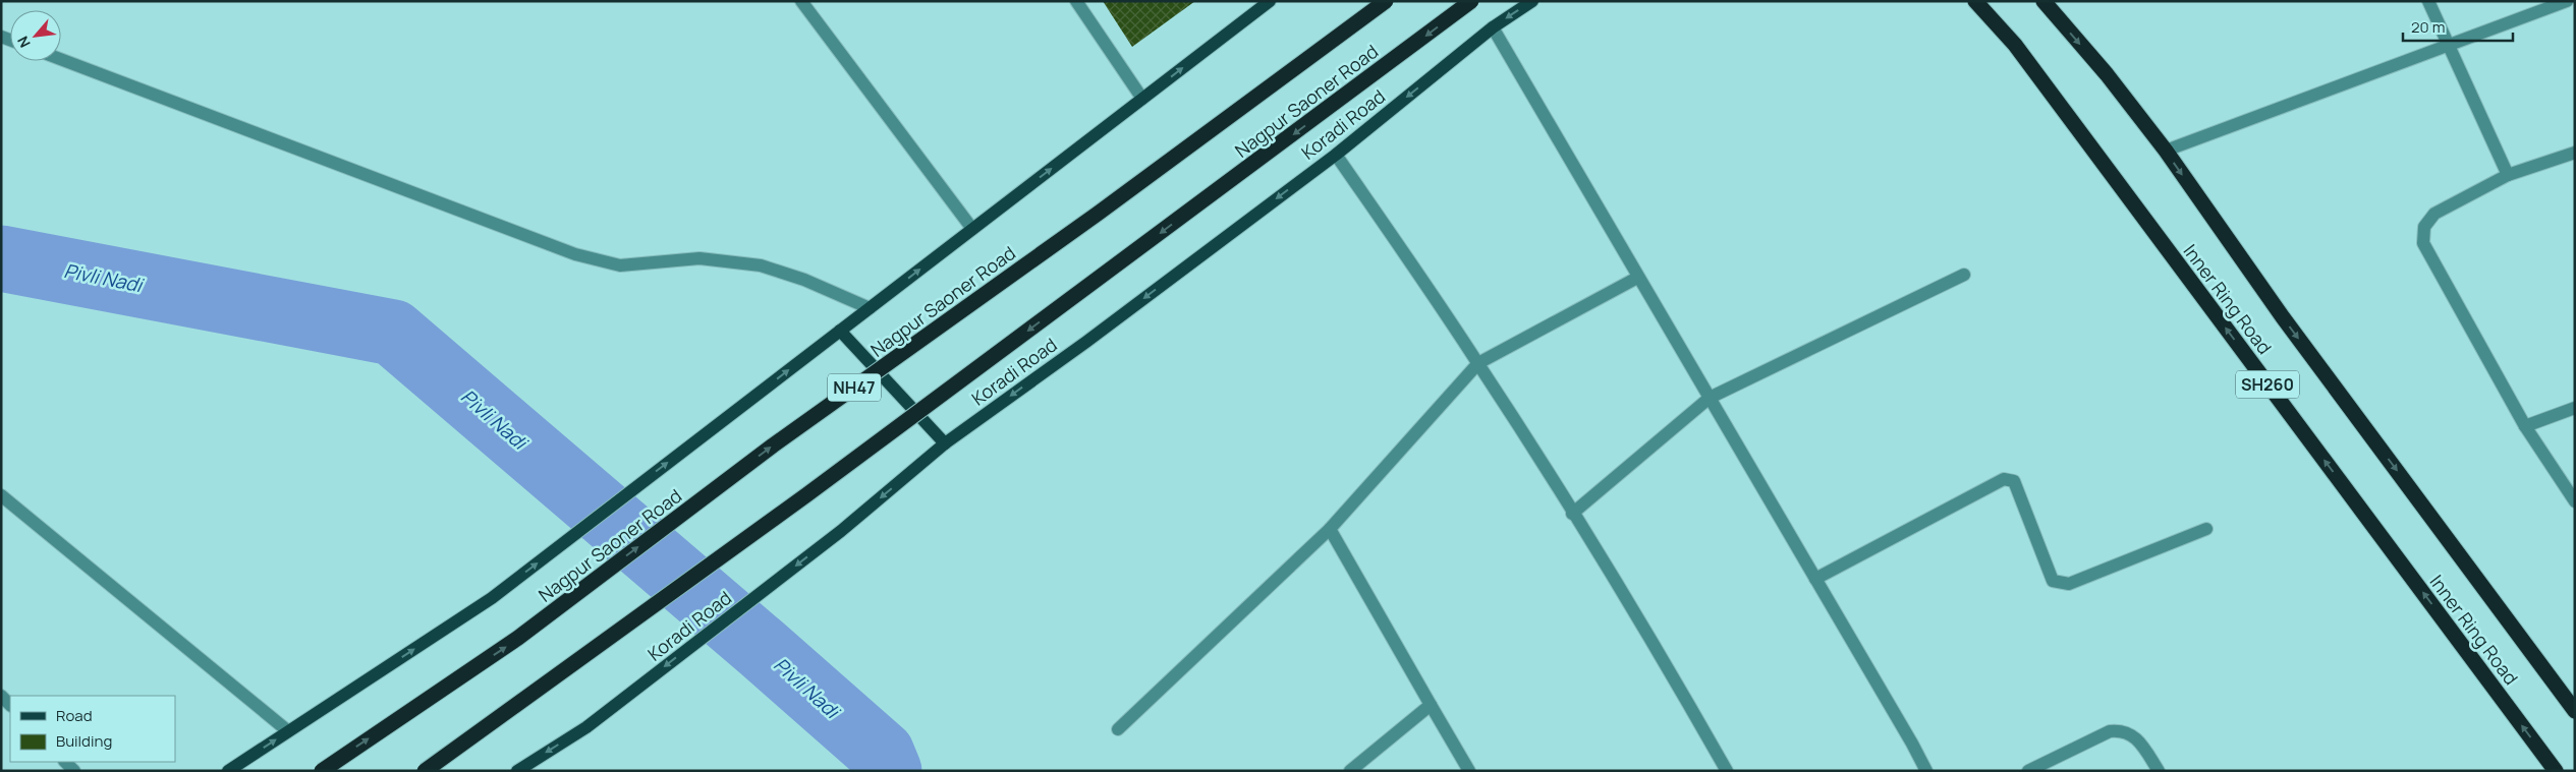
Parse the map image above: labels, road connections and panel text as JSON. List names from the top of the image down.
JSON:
{
  "streets": {
    "highway": [
      "Nagpur Saoner Road",
      "Inner Ring Road",
      "SH260",
      "NH47"
    ],
    "main road": ["Koradi Road"]
  },
  "one_way": ["Koradi Road"],
  "water": ["Pivli Nadi"],
  "legend": ["Road", "Building"],
  "scale_bar": "20 m",
  "north": "bottom left"
}
